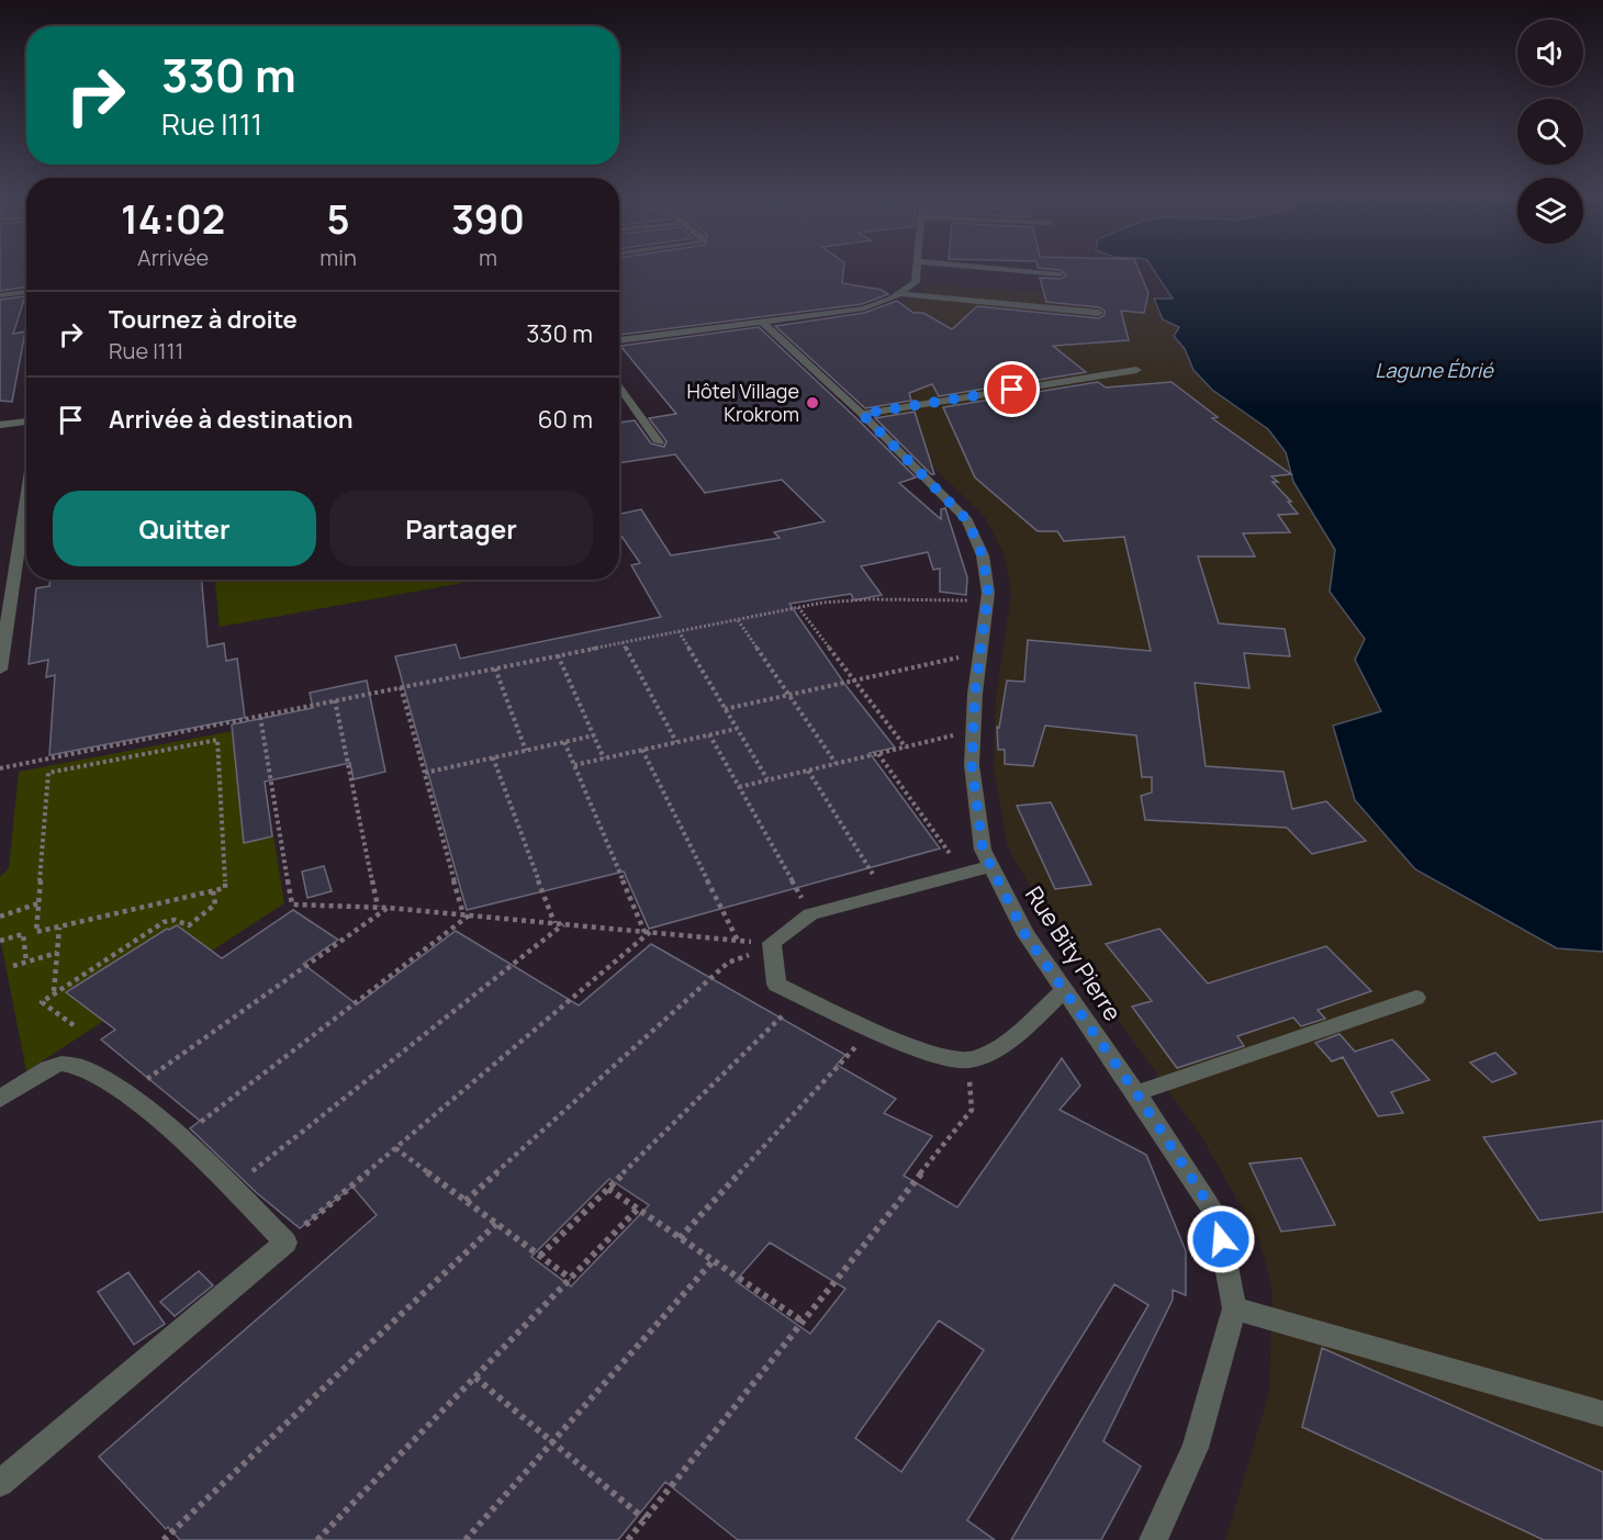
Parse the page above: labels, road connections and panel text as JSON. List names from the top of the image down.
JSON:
{
  "streets": {
    "street": ["Rue Bity Pierre"]
  },
  "water": ["Lagune Ébrié"],
  "places": ["Hôtel Village Krokrom"],
  "page": {
    "turn": ["330 m", "Rue I111"],
    "eta": [
      "14:02",
      "Arrivée",
      "5",
      "min",
      "390",
      "m"
    ],
    "list": [
      {
        "name": "Tournez à droite",
        "note": "Rue I111",
        "value": "330 m"
      },
      {
        "name": "Arrivée à destination",
        "value": "60 m"
      }
    ],
    "buttons": ["Quitter", "Partager"]
  }
}
